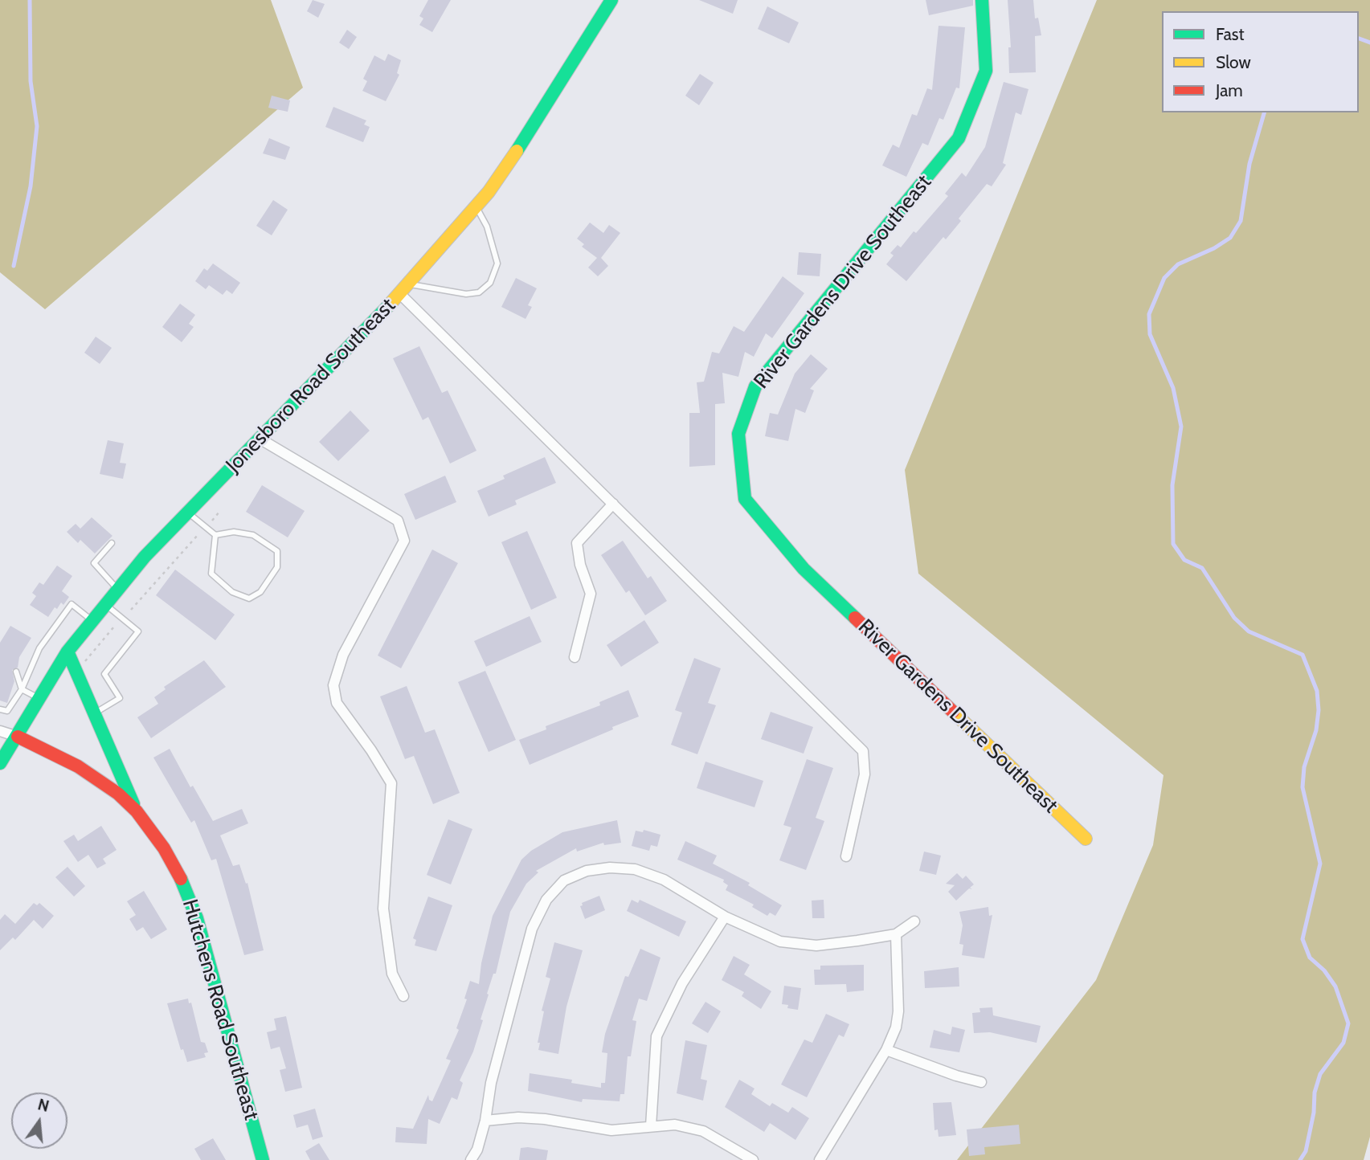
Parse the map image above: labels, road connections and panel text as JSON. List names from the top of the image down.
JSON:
{
  "streets": {
    "street": ["River Gardens Drive Southeast", "Jonesboro Road Southeast", "Hutchens Road Southeast"]
  },
  "crossings": [
    ["Jonesboro Road Southeast", "Hutchens Road Southeast"]
  ],
  "legend": ["Fast", "Slow", "Jam"],
  "north": "top"
}
